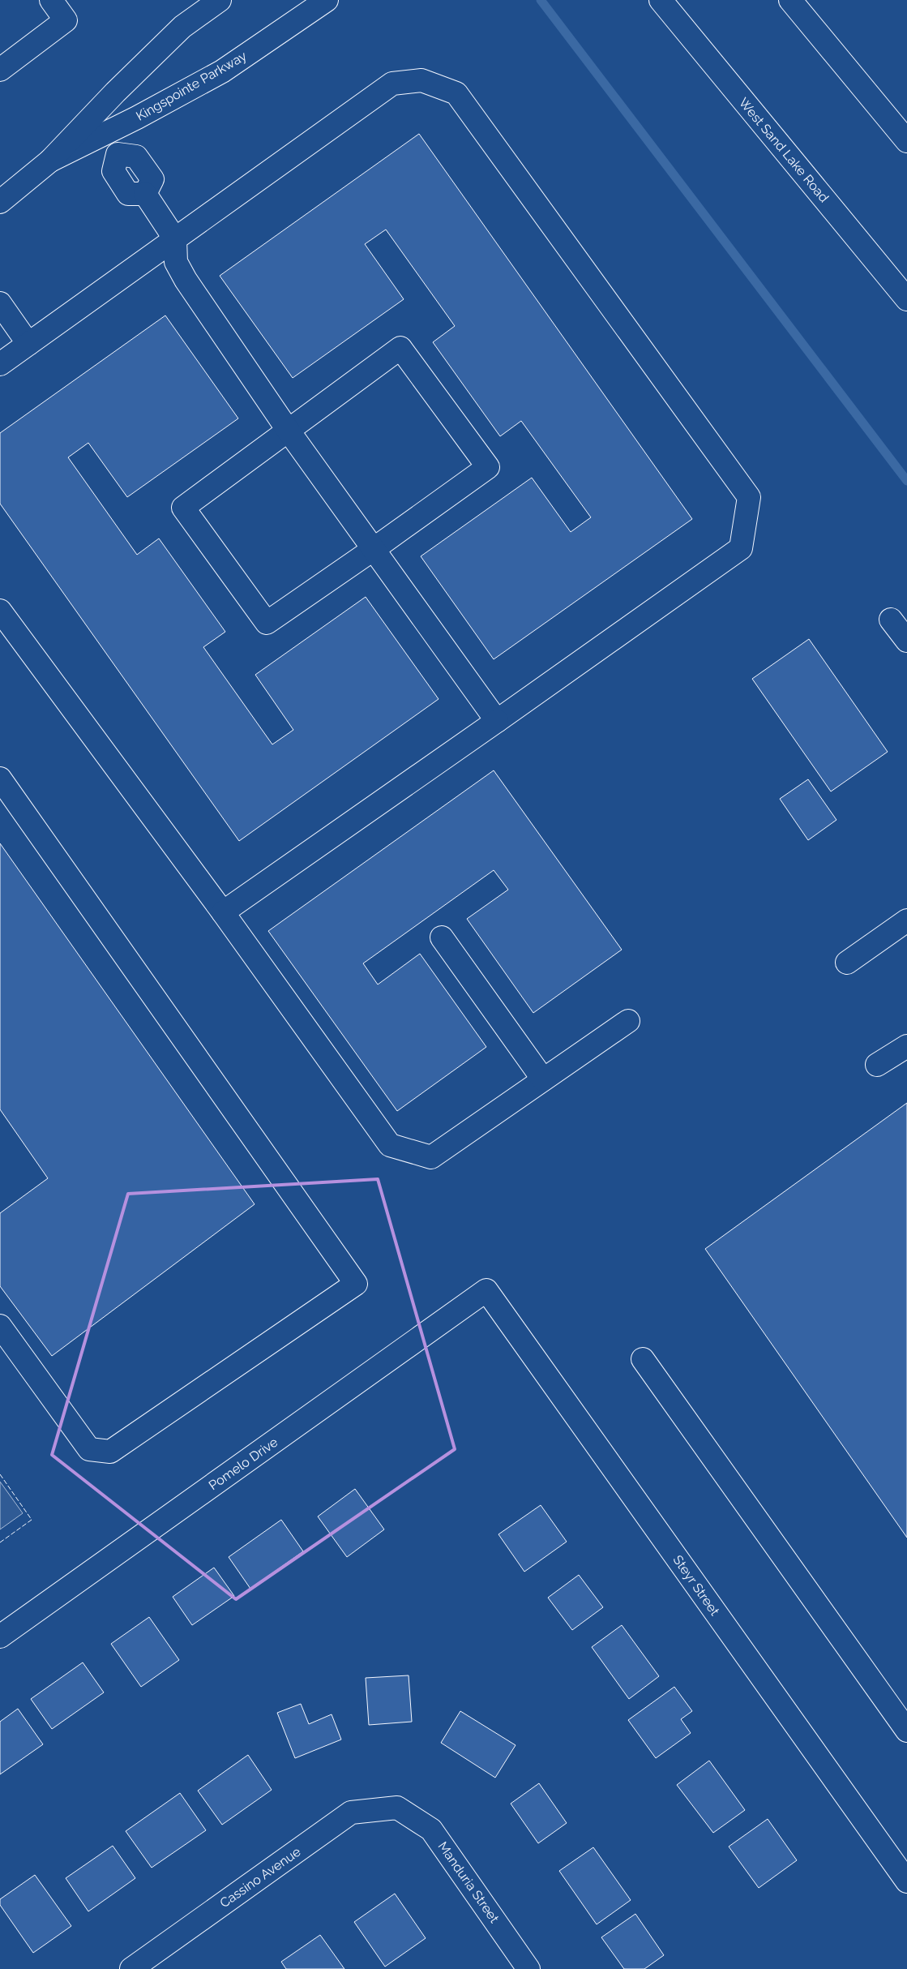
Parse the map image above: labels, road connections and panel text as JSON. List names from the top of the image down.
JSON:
{
  "streets": {
    "street": [
      "Kingspointe Parkway",
      "West Sand Lake Road",
      "Pomelo Drive",
      "Steyr Street",
      "Cassino Avenue",
      "Manduria Street"
    ]
  },
  "crossings": [
    ["Pomelo Drive", "Steyr Street"],
    ["Cassino Avenue", "Manduria Street"]
  ]
}
